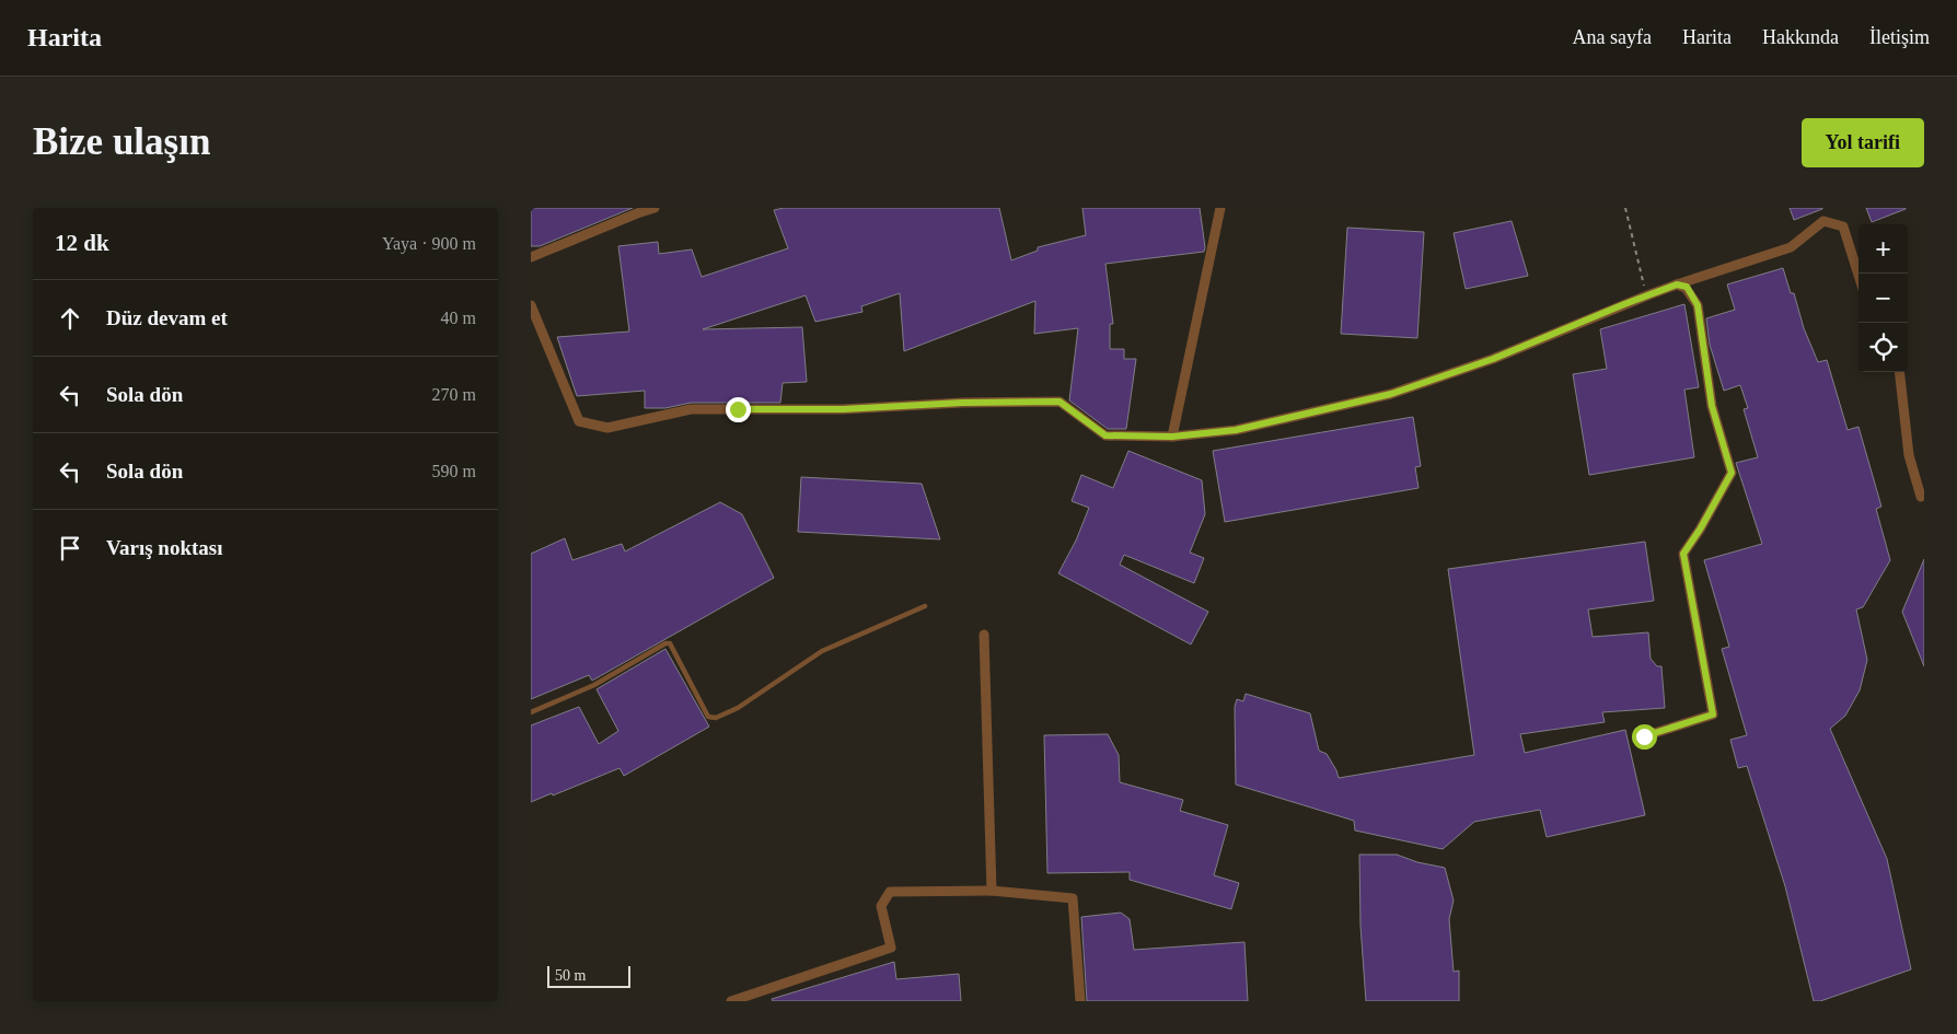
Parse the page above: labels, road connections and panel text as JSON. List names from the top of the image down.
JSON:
{
  "scale_bar": "50 m",
  "page": {
    "header": "Harita",
    "nav": [
      "Ana sayfa",
      "Harita",
      "Hakkında",
      "İletişim"
    ],
    "buttons": "Yol tarifi",
    "title": "Bize ulaşın",
    "heading": ["12 dk", "Yaya · 900 m"],
    "map_buttons": ["+", "−"],
    "list": [
      ["Düz devam et", "40 m"],
      ["Sola dön", "270 m"],
      ["Sola dön", "590 m"],
      "Varış noktası"
    ],
    "scale": "50 m"
  }
}
